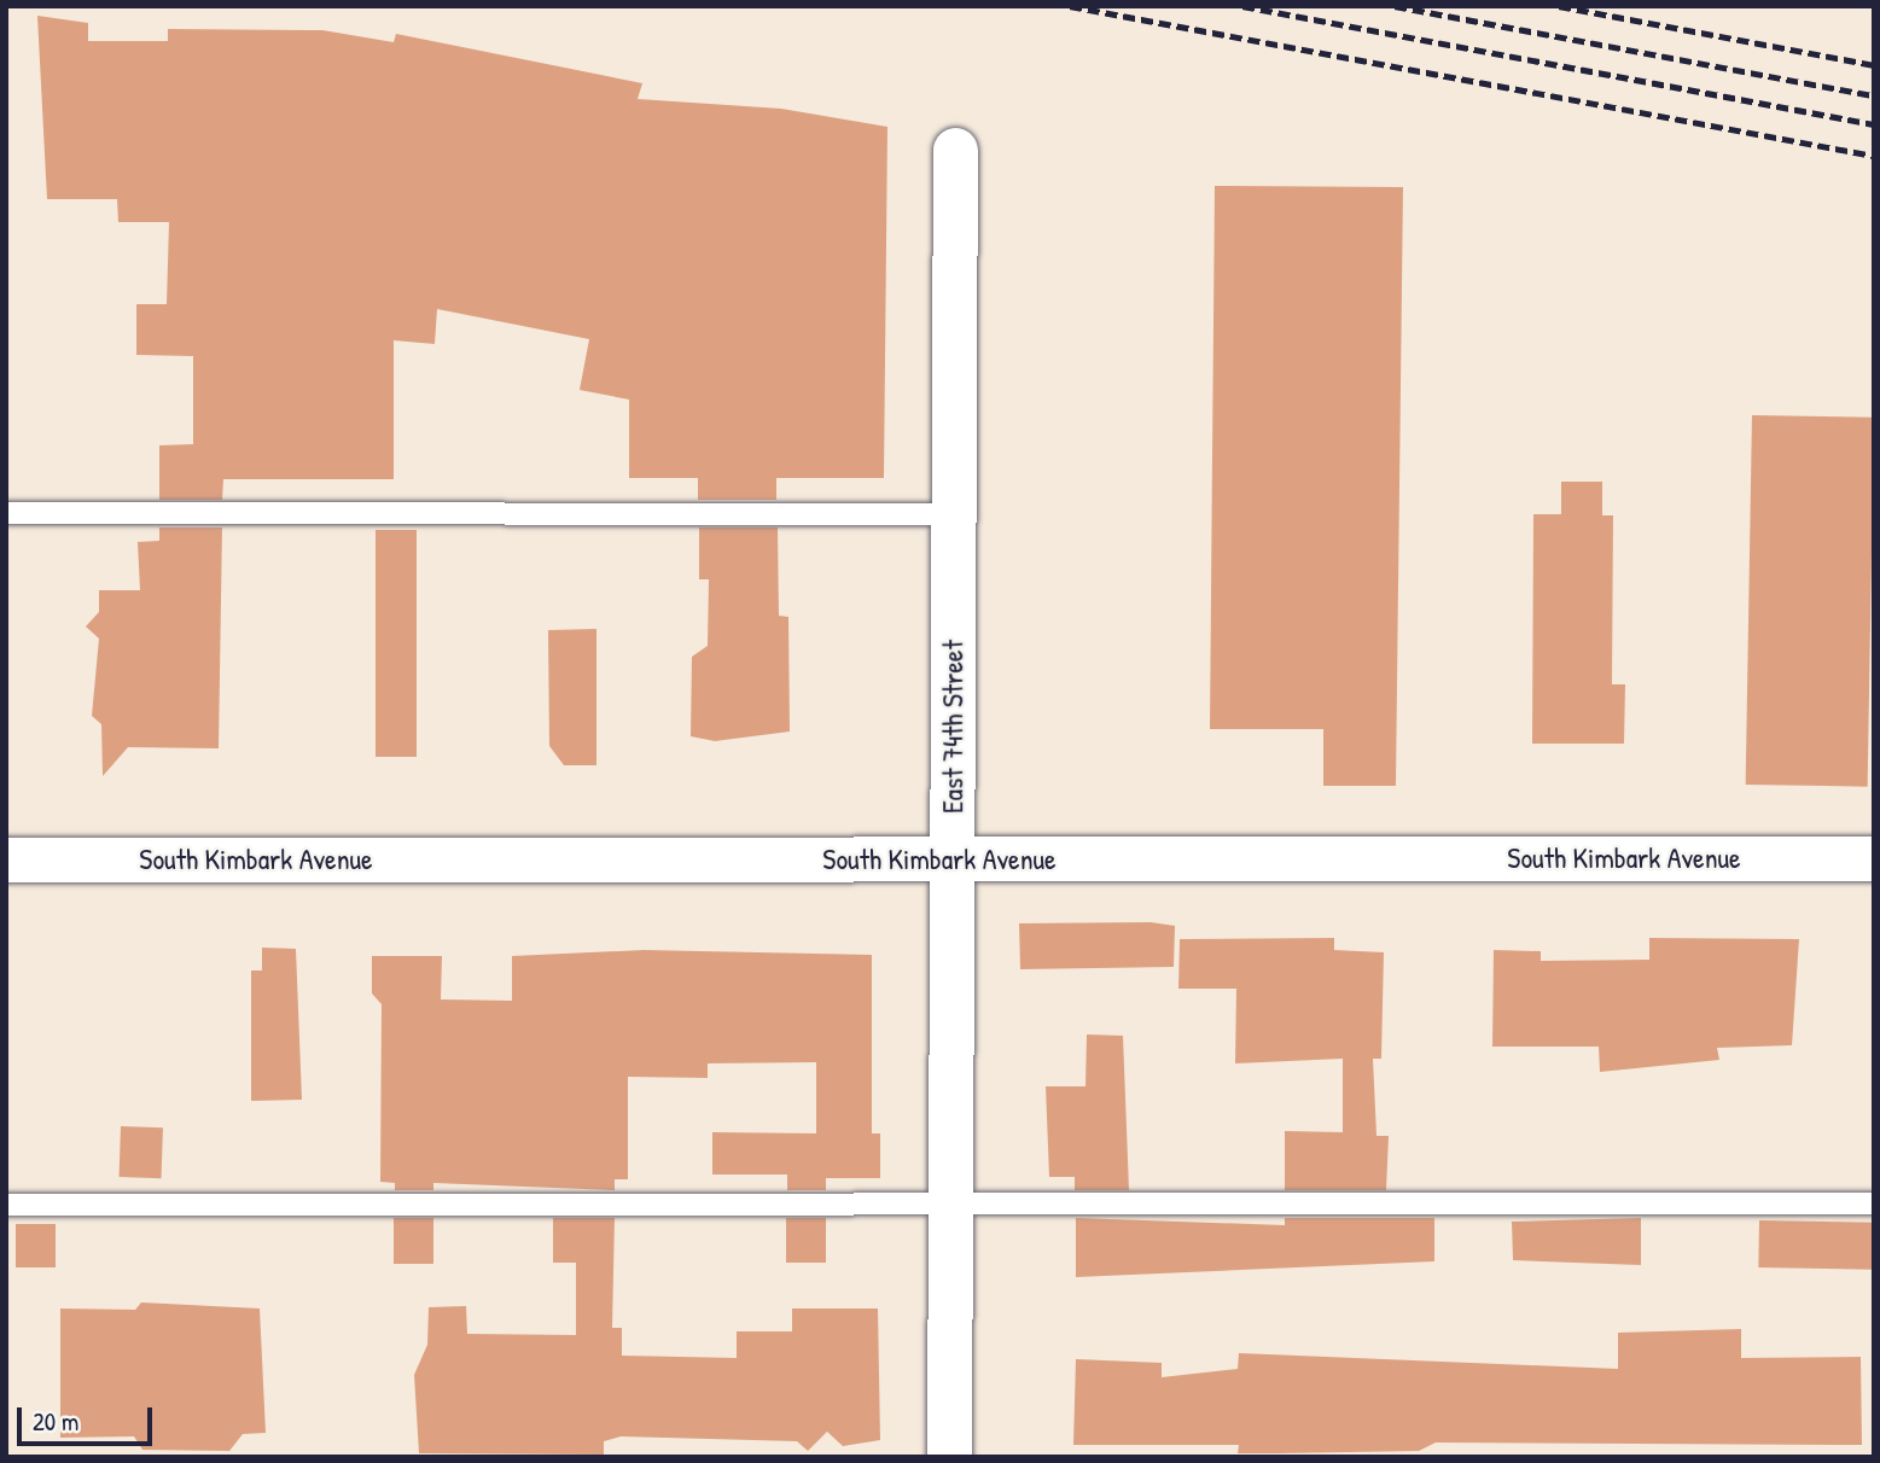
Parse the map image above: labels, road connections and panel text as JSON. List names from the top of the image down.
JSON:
{
  "streets": {
    "street": ["East 74th Street", "South Kimbark Avenue"]
  },
  "crossings": [
    ["East 74th Street", "South Kimbark Avenue"]
  ],
  "scale_bar": "20 m"
}
